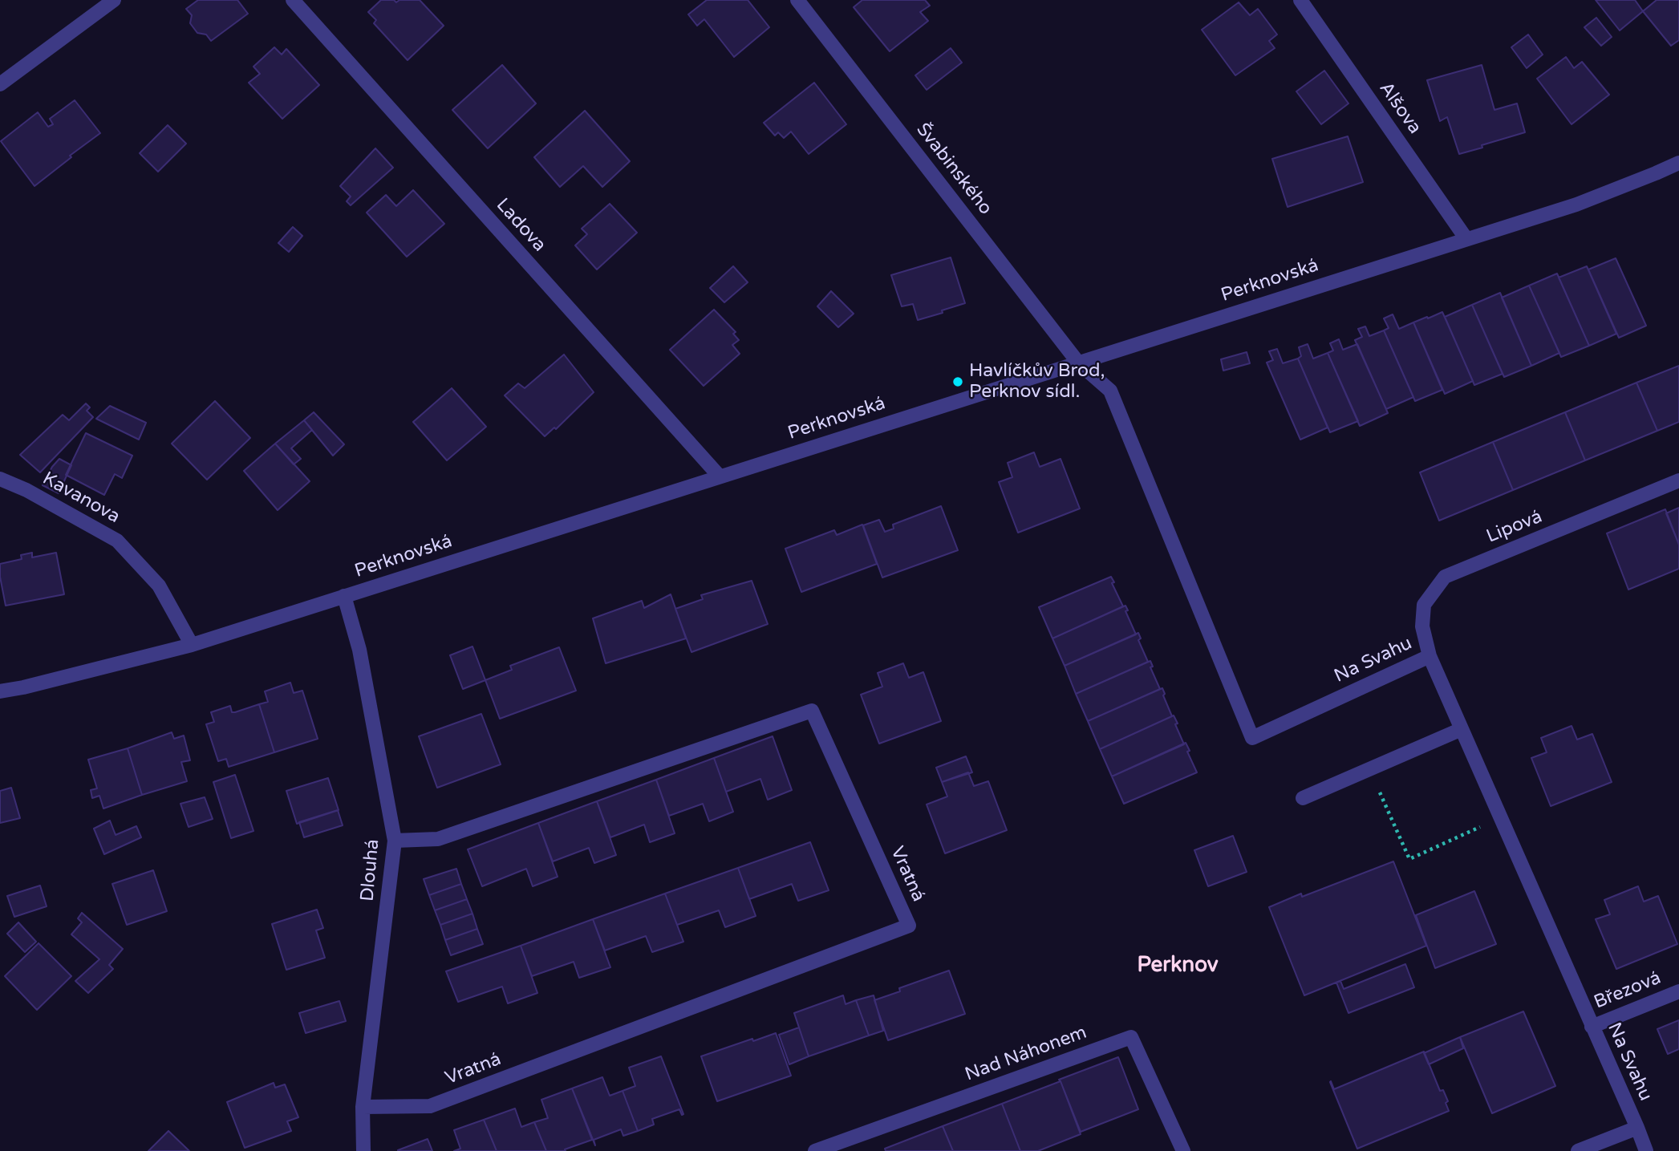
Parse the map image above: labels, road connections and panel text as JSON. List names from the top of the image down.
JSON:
{
  "streets": {
    "street": [
      "Alšova",
      "Švabinského",
      "Ladova",
      "Perknovská",
      "Kavanova",
      "Lipová",
      "Na Svahu",
      "Dlouhá",
      "Vratná",
      "Březová",
      "Nad Náhonem"
    ]
  },
  "crossings": [
    ["Alšova", "Perknovská"],
    ["Švabinského", "Perknovská"],
    ["Švabinského", "Na Svahu"],
    ["Ladova", "Perknovská"],
    ["Perknovská", "Kavanova"],
    ["Perknovská", "Na Svahu"],
    ["Perknovská", "Dlouhá"],
    ["Lipová", "Na Svahu"],
    ["Na Svahu", "Březová"],
    ["Dlouhá", "Vratná"]
  ],
  "districts": ["Perknov"],
  "places": ["Havlíčkův Brod, Perknov sídl."]
}
